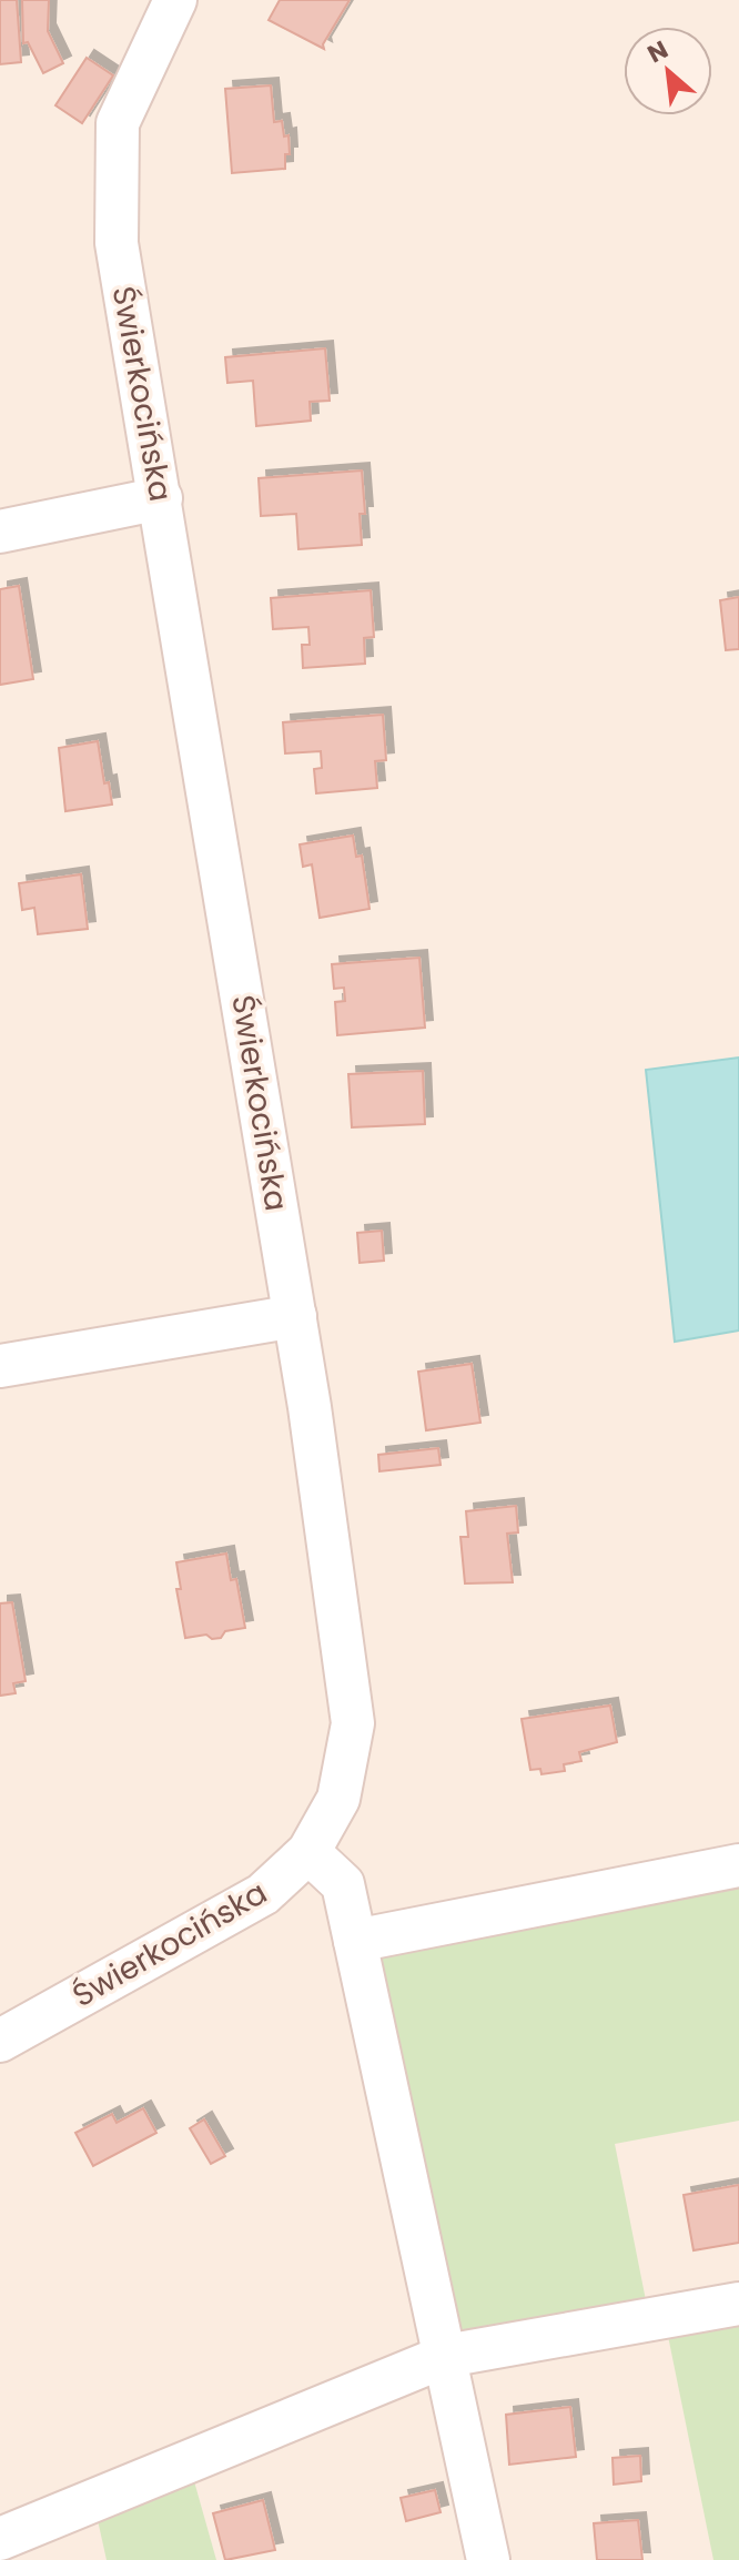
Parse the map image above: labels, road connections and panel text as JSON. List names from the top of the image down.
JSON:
{
  "streets": {
    "street": ["Świerkocińska"]
  },
  "north": "top left"
}
